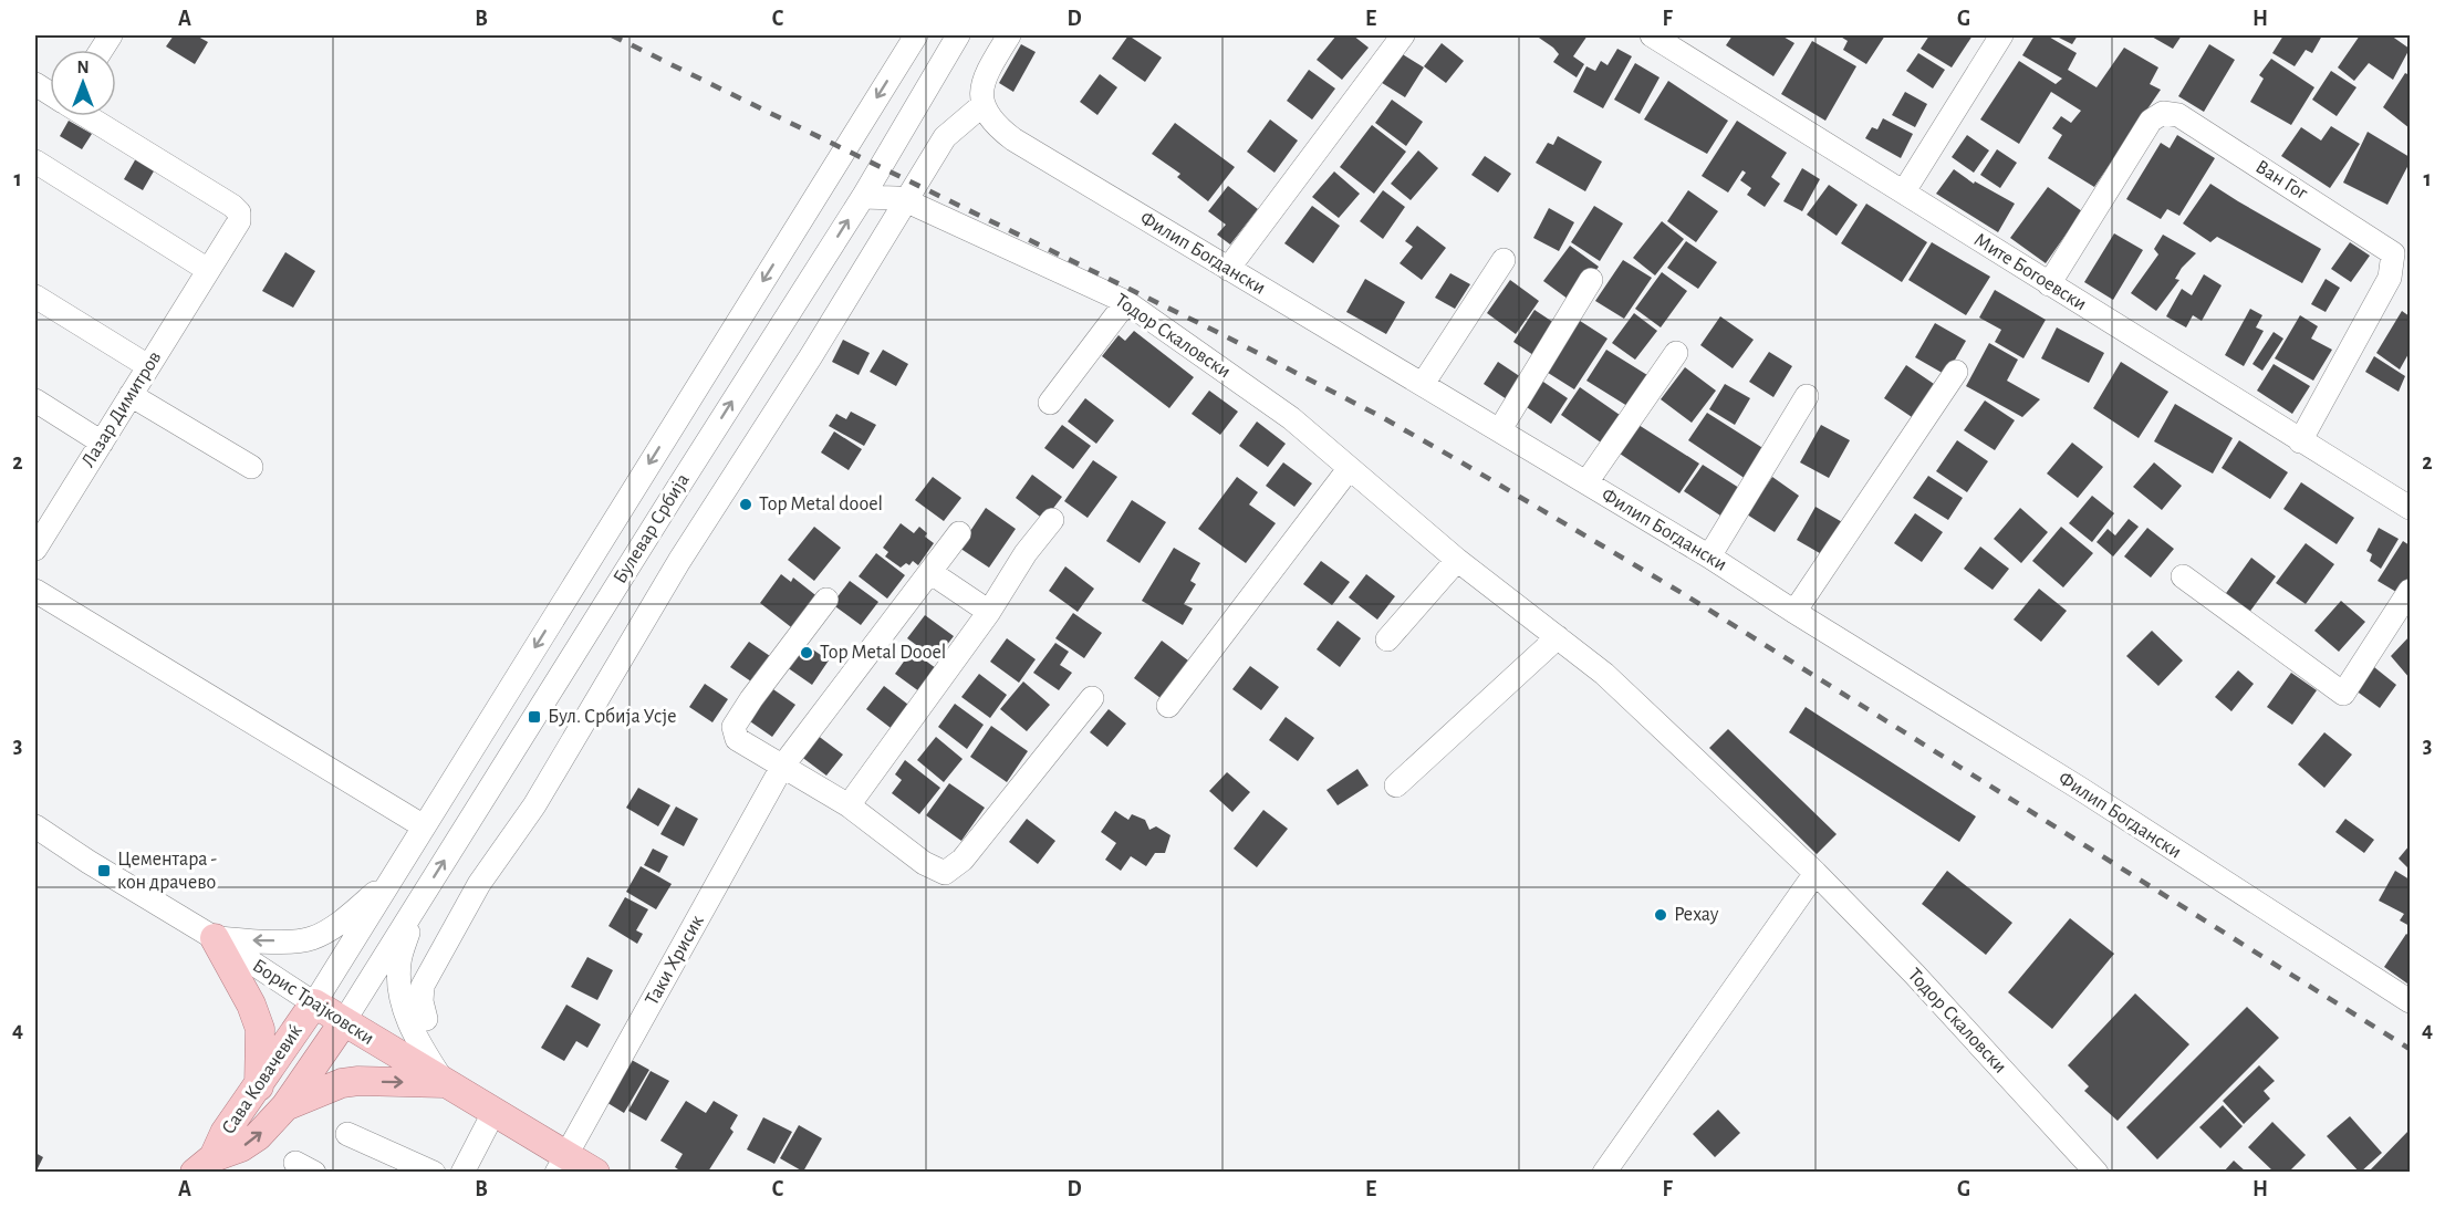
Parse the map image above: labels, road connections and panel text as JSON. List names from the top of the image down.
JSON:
{
  "streets": {
    "main road": ["Борис Трајковски", "Сава Ковачевиќ"],
    "street": [
      "Ван Гог",
      "Филип Богдански",
      "Мите Богоевски",
      "Тодор Скаловски",
      "Лазар Димитров",
      "Булевар Србија",
      "Таки Хрисик"
    ]
  },
  "crossings": [
    ["Ван Гог", "Мите Богоевски"],
    ["Тодор Скаловски", "Булевар Србија"],
    ["Булевар Србија", "Борис Трајковски"],
    ["Булевар Србија", "Сава Ковачевиќ"],
    ["Таки Хрисик", "Борис Трајковски"],
    ["Борис Трајковски", "Сава Ковачевиќ"]
  ],
  "places": {
    "other": ["Top Metal dooel", "Top Metal Dooel", "Рехау"],
    "transit": ["Бул. Србија Усје", "Цементара - кон драчево"]
  },
  "north": "top",
  "grid": {
    "columns": [
      "A",
      "B",
      "C",
      "D",
      "E",
      "F",
      "G",
      "H"
    ],
    "rows": [
      "1",
      "2",
      "3",
      "4"
    ]
  }
}
